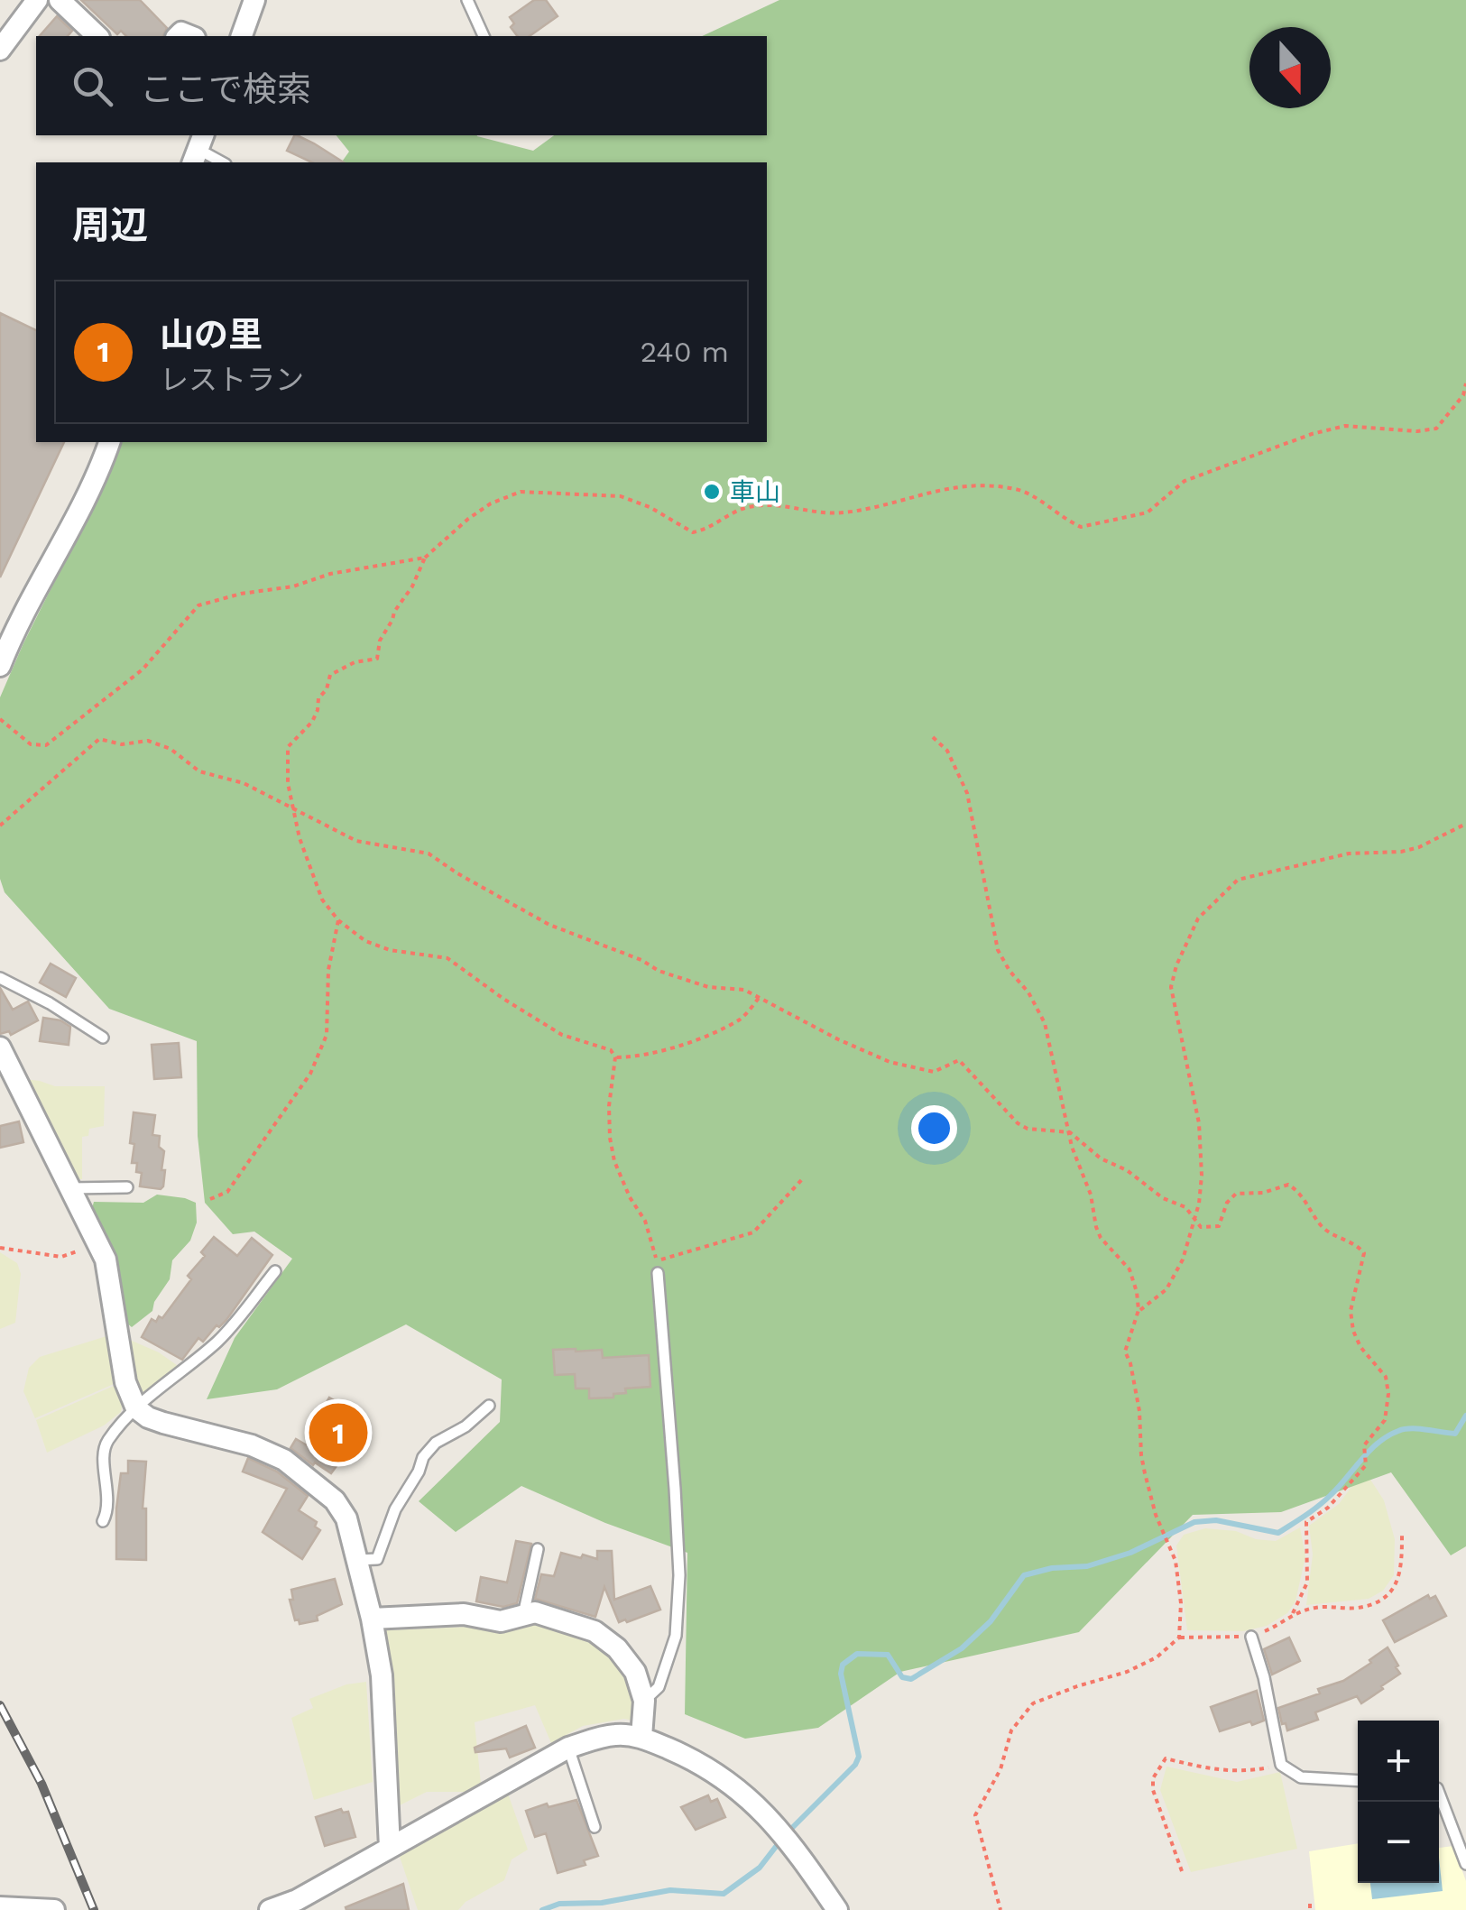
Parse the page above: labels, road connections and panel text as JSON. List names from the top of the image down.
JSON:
{
  "places": ["車山"],
  "north": "bottom",
  "page": {
    "search": "ここで検索",
    "heading": "周辺",
    "list": [
      {
        "mark": "1",
        "name": "山の里",
        "note": "レストラン",
        "value": "240 m"
      }
    ],
    "pins": "1",
    "map_buttons": ["+", "−"]
  }
}
